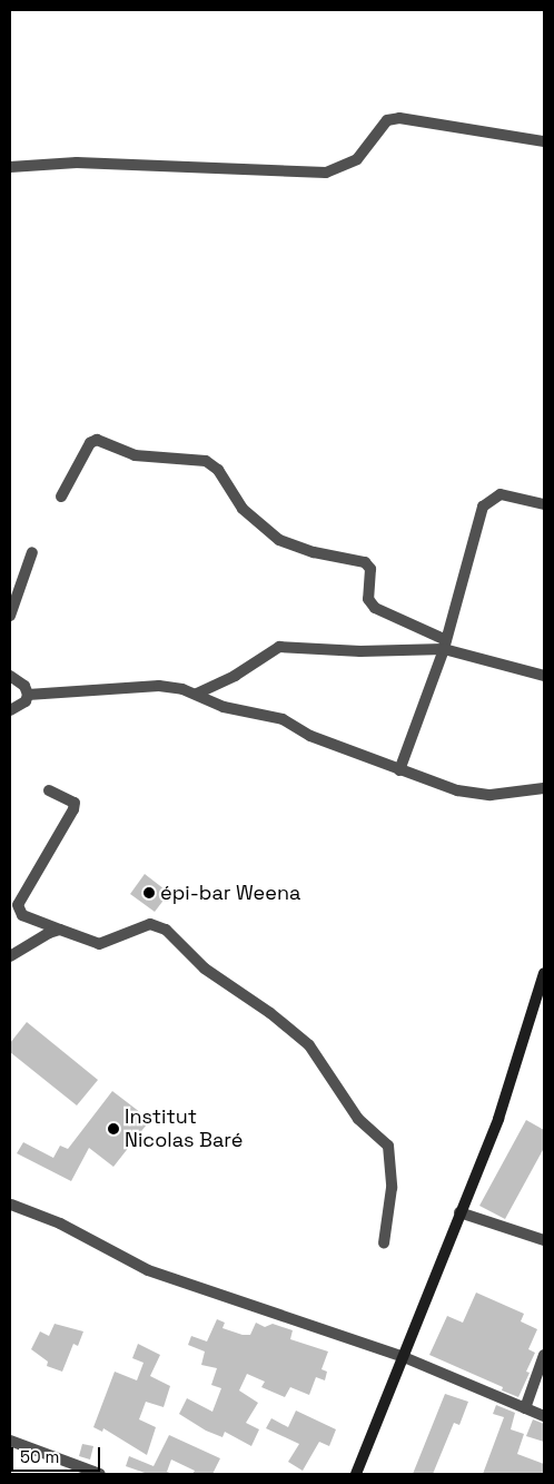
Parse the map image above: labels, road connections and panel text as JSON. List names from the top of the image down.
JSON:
{
  "places": ["épi-bar Weena", "Institut Nicolas Baré"],
  "scale_bar": "50 m"
}
